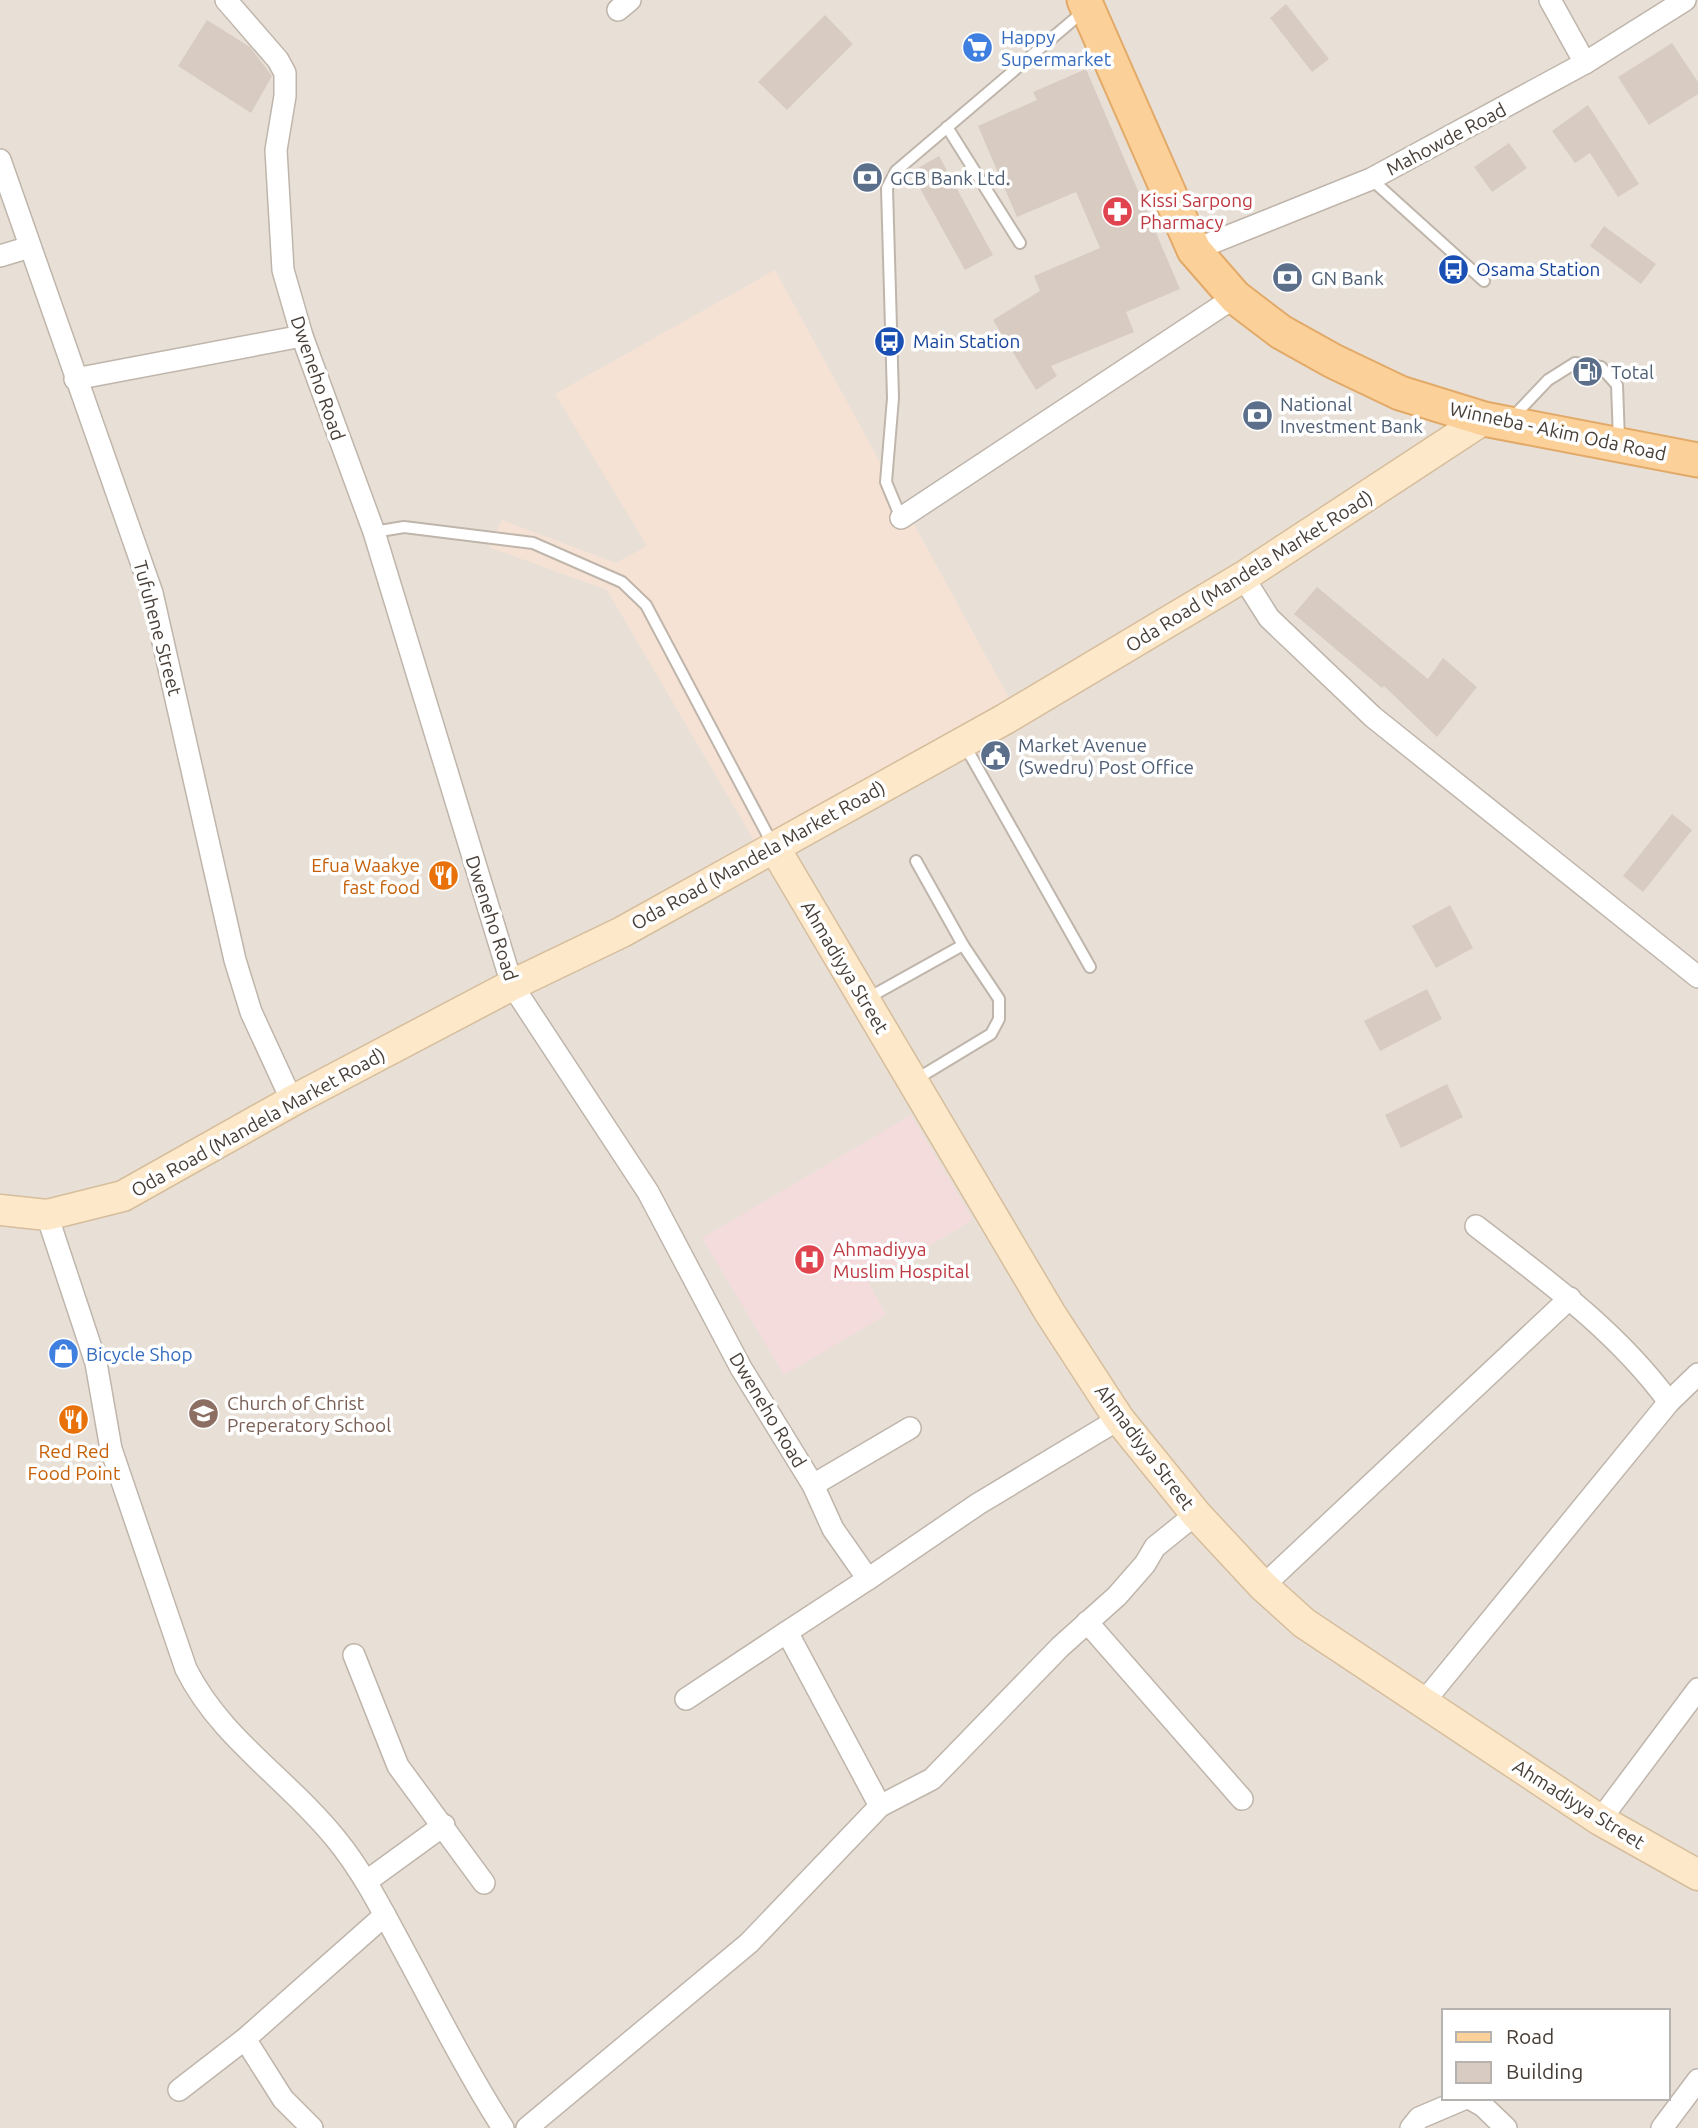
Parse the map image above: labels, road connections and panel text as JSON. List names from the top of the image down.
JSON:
{
  "streets": {
    "main road": ["Winneba - Akim Oda Road"],
    "street": [
      "Mahowde Road",
      "Dweneho Road",
      "Oda Road (Mandela Market Road)",
      "Tufuhene Street",
      "Ahmadiyya Street"
    ]
  },
  "crossings": [
    ["Mahowde Road", "Winneba - Akim Oda Road"],
    ["Dweneho Road", "Oda Road (Mandela Market Road)"],
    ["Winneba - Akim Oda Road", "Oda Road (Mandela Market Road)"],
    ["Oda Road (Mandela Market Road)", "Tufuhene Street"],
    ["Oda Road (Mandela Market Road)", "Ahmadiyya Street"]
  ],
  "places": {
    "supermarket": ["Happy Supermarket"],
    "bank": ["GCB Bank Ltd.", "GN Bank", "National Investment Bank"],
    "pharmacy": ["Kissi Sarpong Pharmacy"],
    "bus stop": ["Osama Station", "Main Station"],
    "fuel station": ["Total"],
    "public building": ["Market Avenue (Swedru) Post Office"],
    "restaurant": ["Efua Waakye fast food", "Red Red Food Point"],
    "hospital": ["Ahmadiyya Muslim Hospital"],
    "shop": ["Bicycle Shop"],
    "school or university": ["Church of Christ Preperatory School"]
  },
  "legend": ["Road", "Building"]
}
